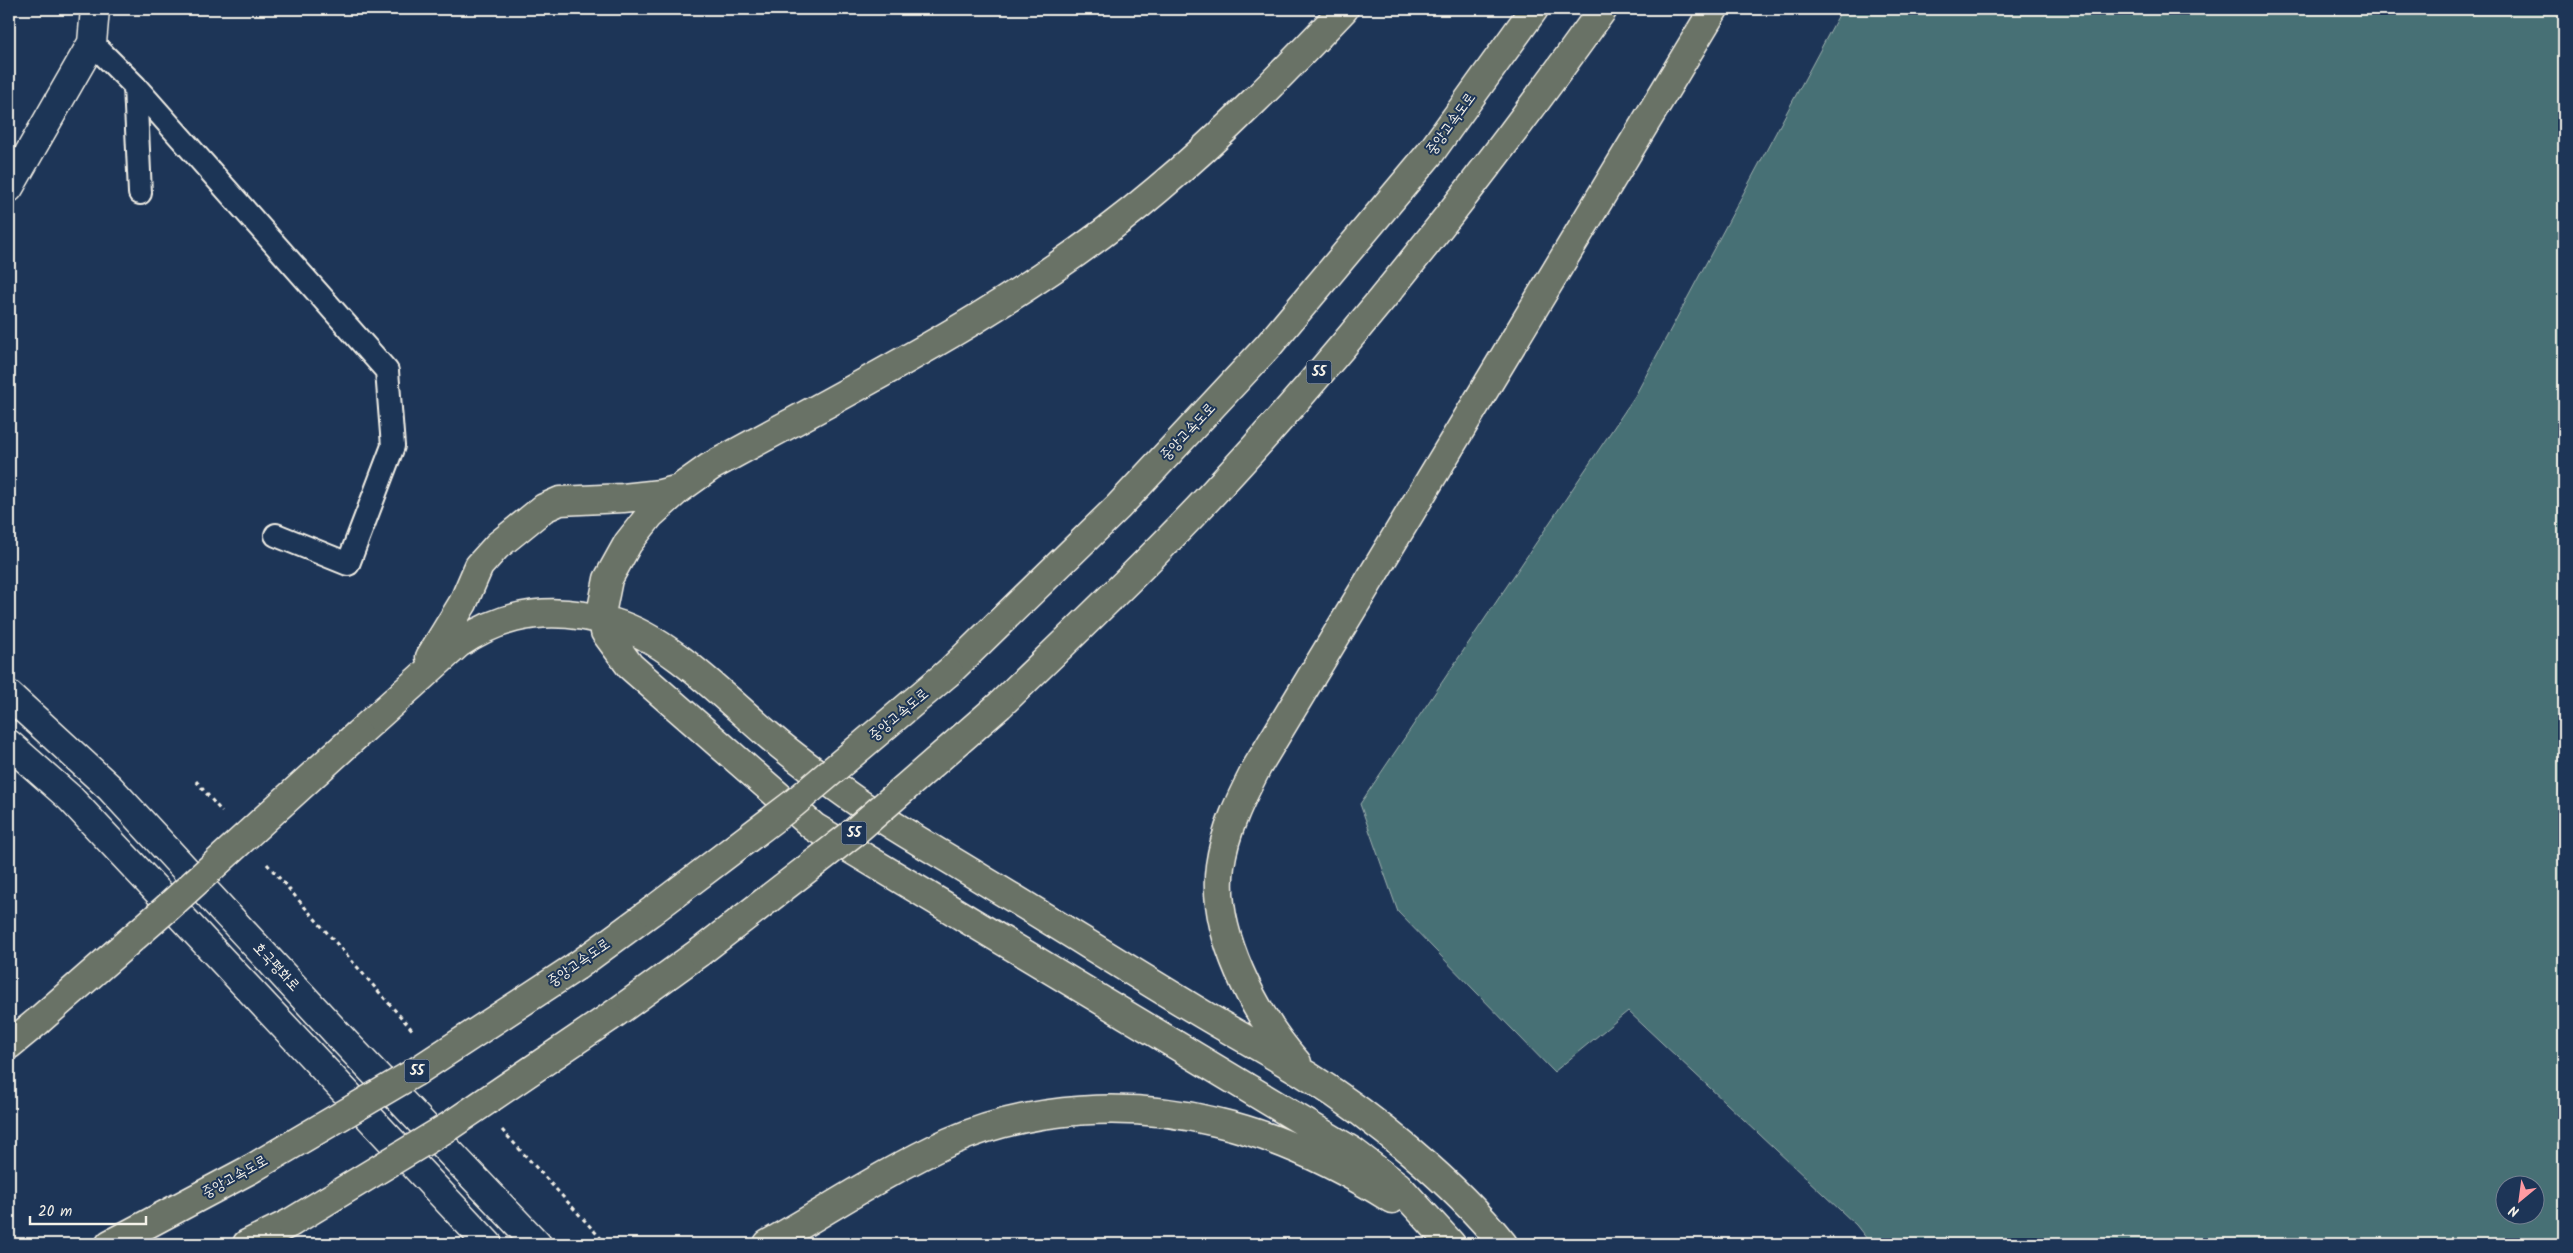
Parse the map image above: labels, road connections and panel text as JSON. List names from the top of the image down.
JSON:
{
  "streets": {
    "highway": ["중앙고속도로", "55"],
    "main road": ["호국평화로"]
  },
  "scale_bar": "20 m",
  "north": "bottom left"
}
